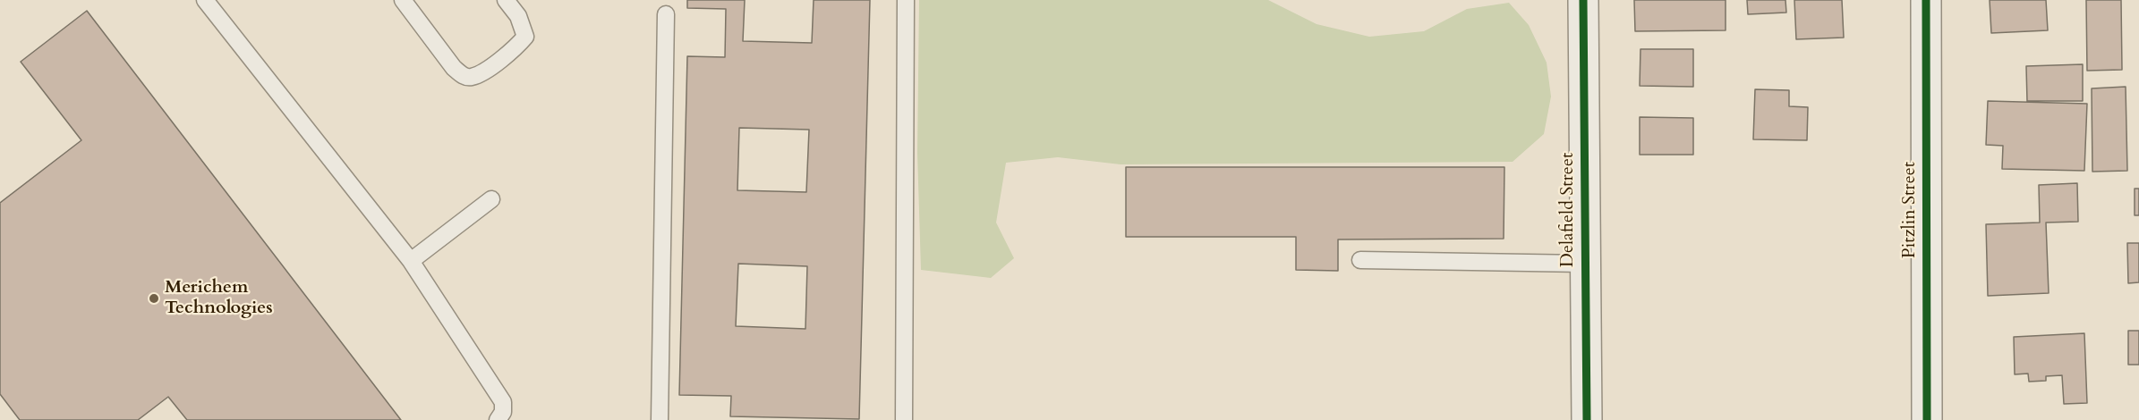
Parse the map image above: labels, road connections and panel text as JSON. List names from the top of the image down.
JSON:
{
  "streets": {
    "street": ["Delafield Street", "Pitzlin Street"]
  },
  "places": ["Merichem Technologies"]
}
